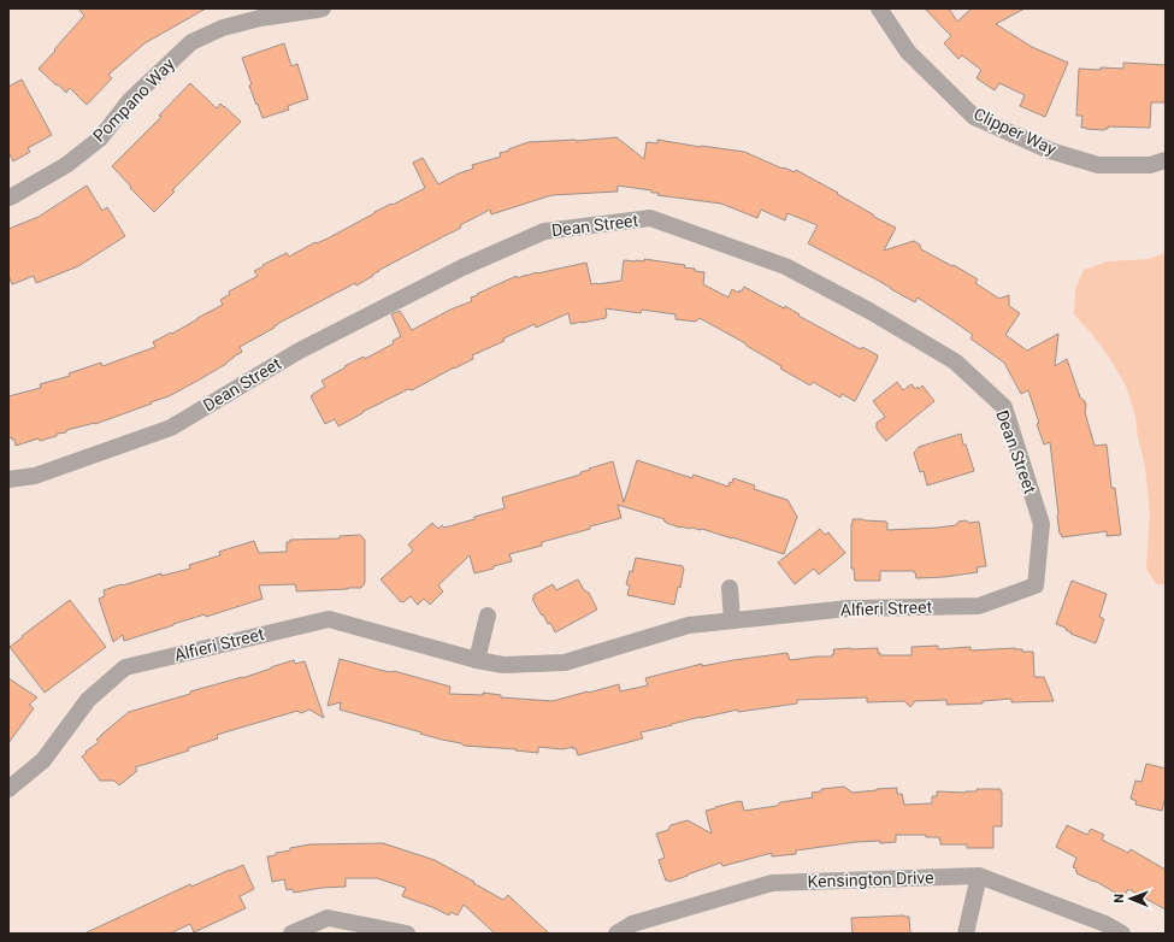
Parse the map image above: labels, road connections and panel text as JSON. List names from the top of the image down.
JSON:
{
  "streets": {
    "street": [
      "Pompano Way",
      "Clipper Way",
      "Dean Street",
      "Alfieri Street",
      "Kensington Drive"
    ]
  },
  "crossings": [
    ["Dean Street", "Alfieri Street"]
  ],
  "north": "left"
}
